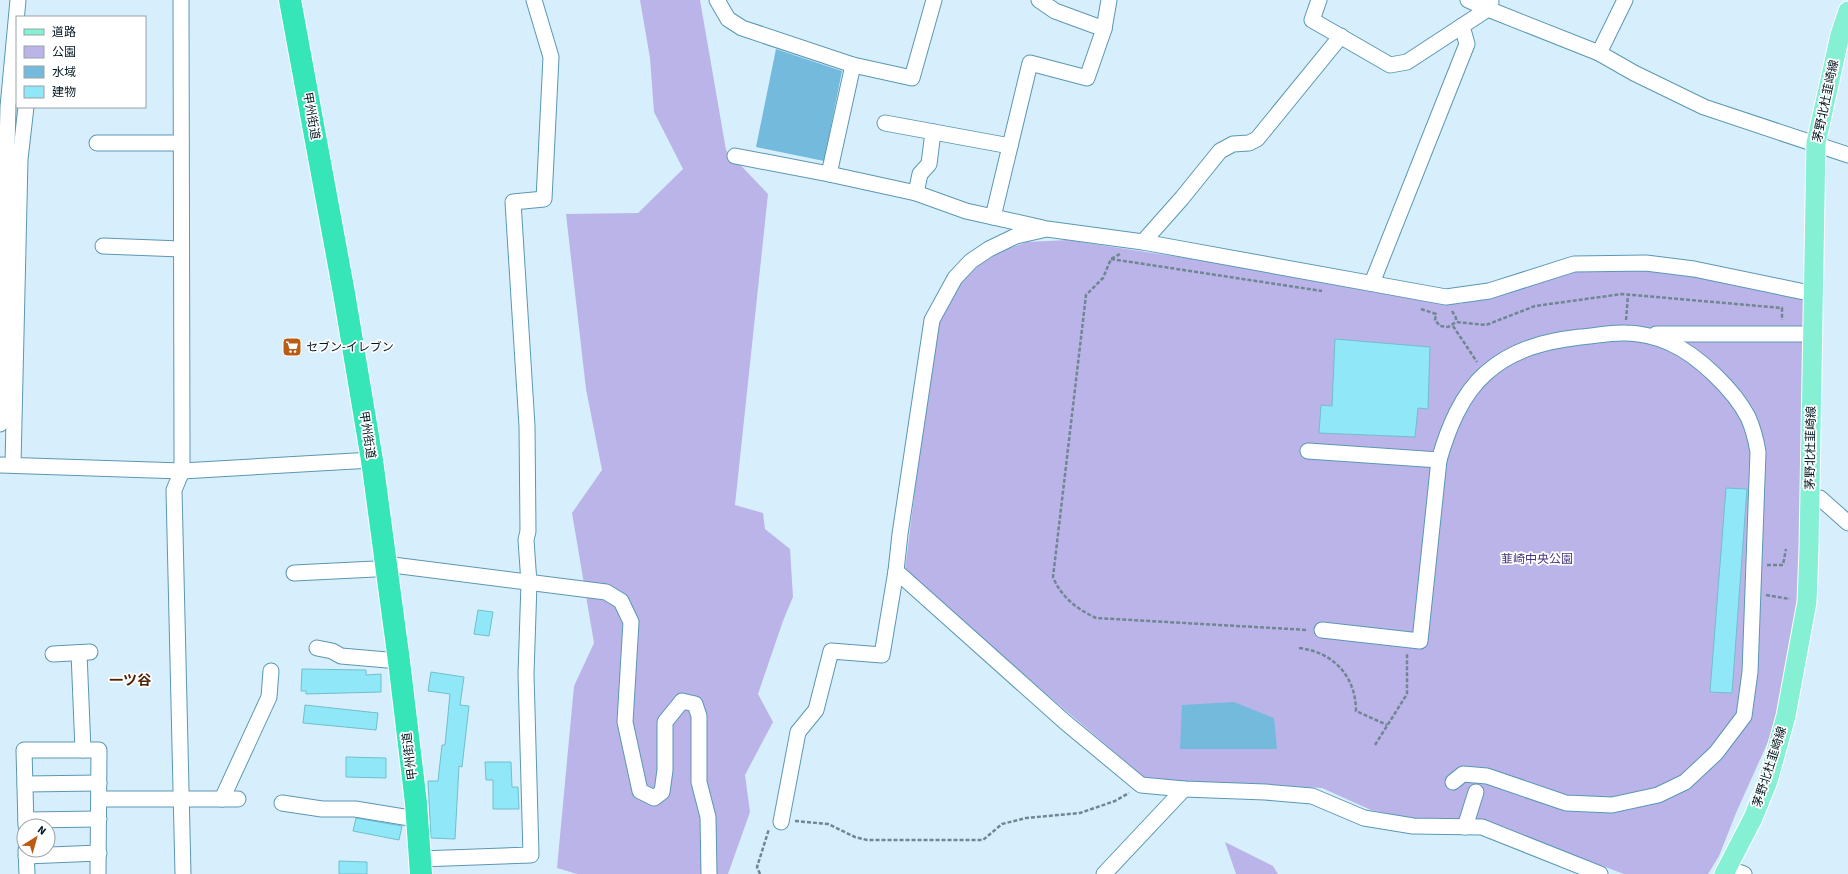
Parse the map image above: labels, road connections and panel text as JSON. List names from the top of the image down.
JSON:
{
  "streets": {
    "highway": ["甲州街道"],
    "main road": ["茅野北杜韮崎線"]
  },
  "districts": ["一ツ谷"],
  "parks": ["韮崎中央公園"],
  "places": {
    "supermarket": ["セブン-イレブン"]
  },
  "legend": [
    "道路",
    "公園",
    "水域",
    "建物"
  ],
  "north": "top right"
}
